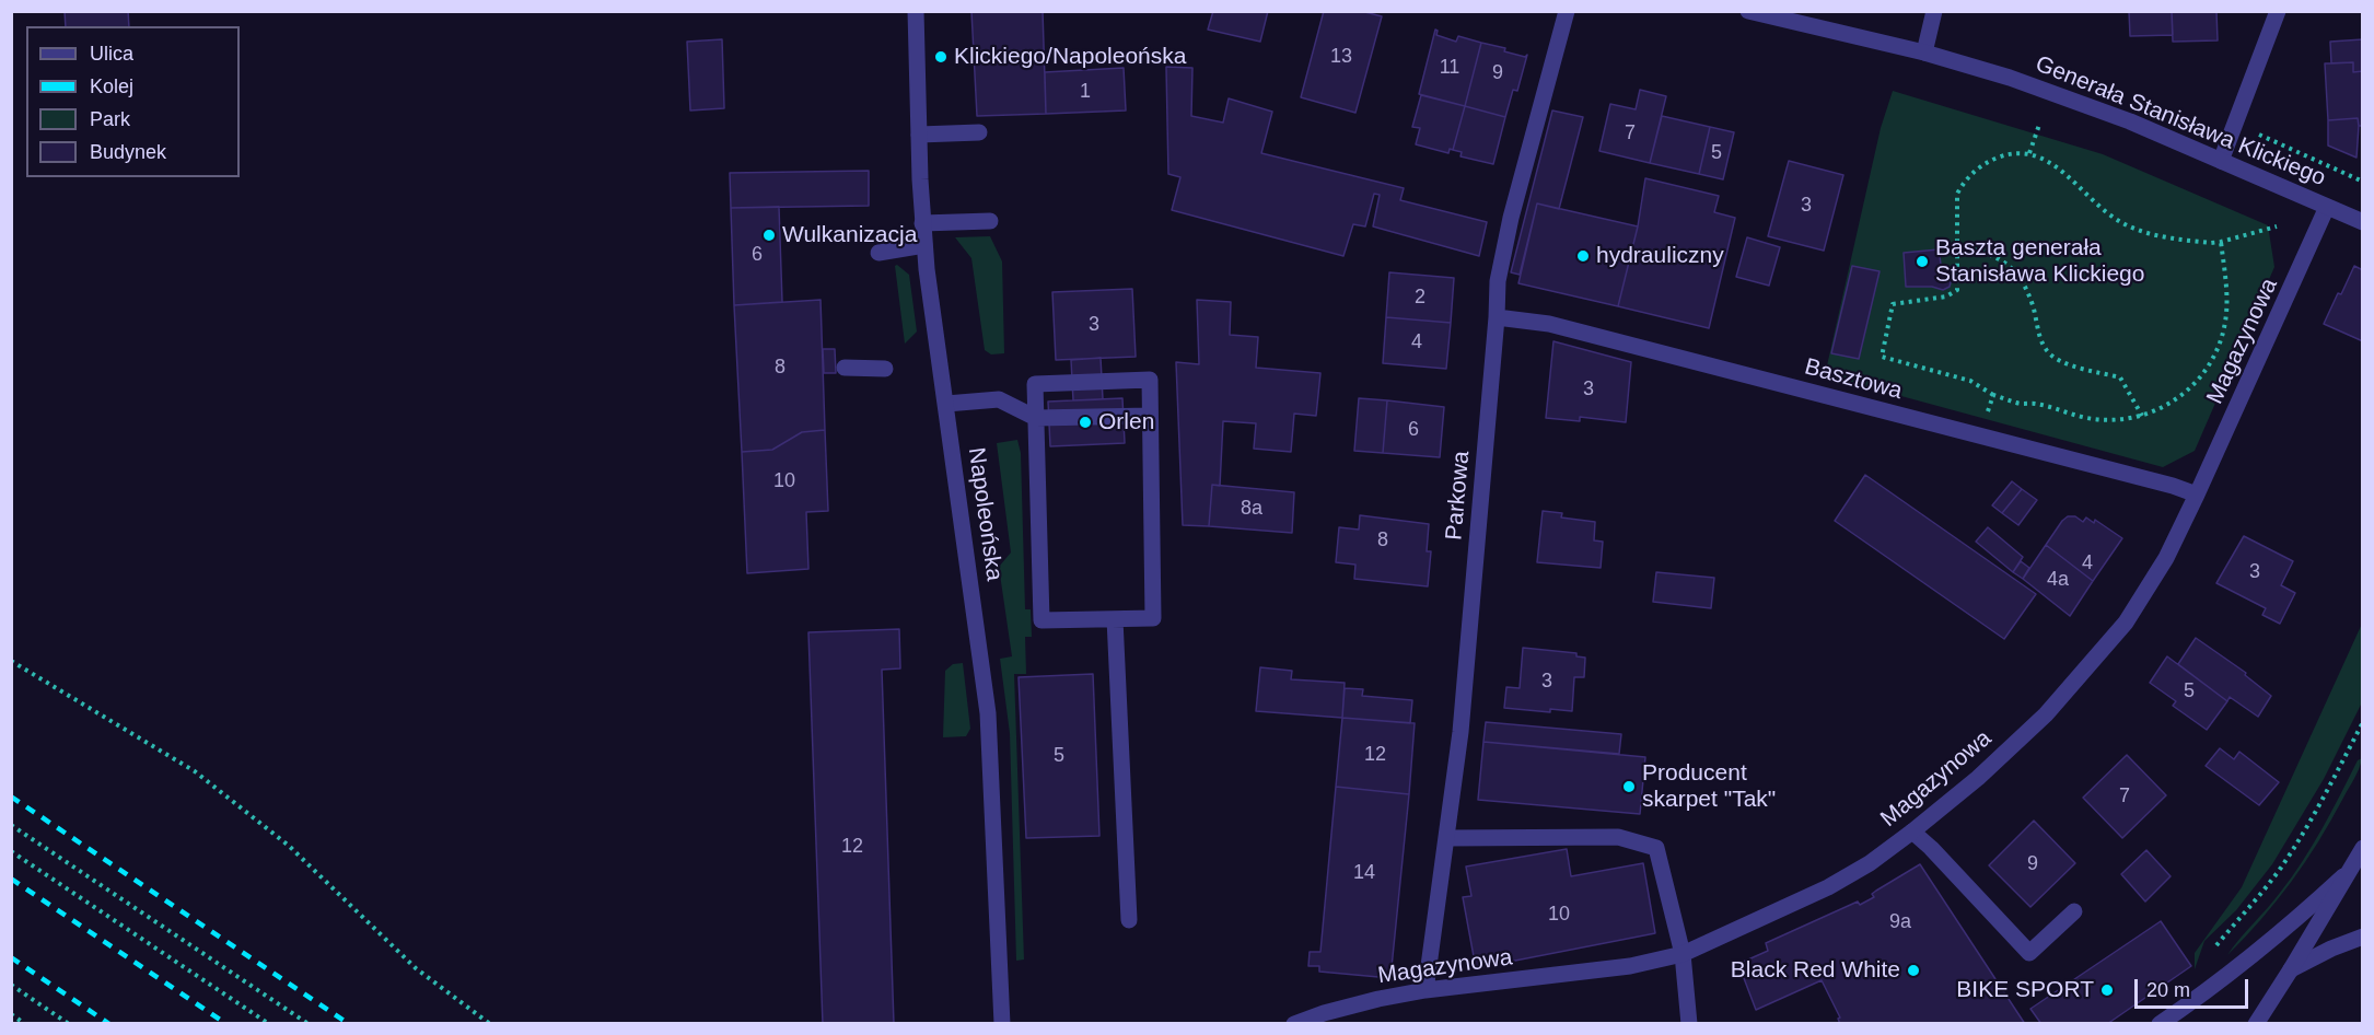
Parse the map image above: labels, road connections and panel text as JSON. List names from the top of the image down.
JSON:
{
  "streets": {
    "street": [
      "Generała Stanisława Klickiego",
      "Magazynowa",
      "Basztowa",
      "Parkowa",
      "Napoleońska"
    ]
  },
  "crossings": [
    ["Generała Stanisława Klickiego", "Magazynowa"],
    ["Magazynowa", "Basztowa"],
    ["Magazynowa", "Parkowa"],
    ["Basztowa", "Parkowa"]
  ],
  "places": [
    "Klickiego/Napoleońska",
    "Wulkanizacja",
    "hydrauliczny",
    "Baszta generała Stanisława Klickiego",
    "Orlen",
    "Producent skarpet \"Tak\"",
    "Black Red White",
    "BIKE SPORT"
  ],
  "house_numbers": [
    "13",
    "11",
    "9",
    "1",
    "7",
    "5",
    "3",
    "6",
    "2",
    "3",
    "4",
    "8",
    "3",
    "6",
    "10",
    "8a",
    "8",
    "4",
    "3",
    "4a",
    "3",
    "5",
    "12",
    "5",
    "7",
    "12",
    "9",
    "14",
    "10",
    "9a"
  ],
  "legend": [
    "Ulica",
    "Kolej",
    "Park",
    "Budynek"
  ],
  "scale_bar": "20 m"
}
